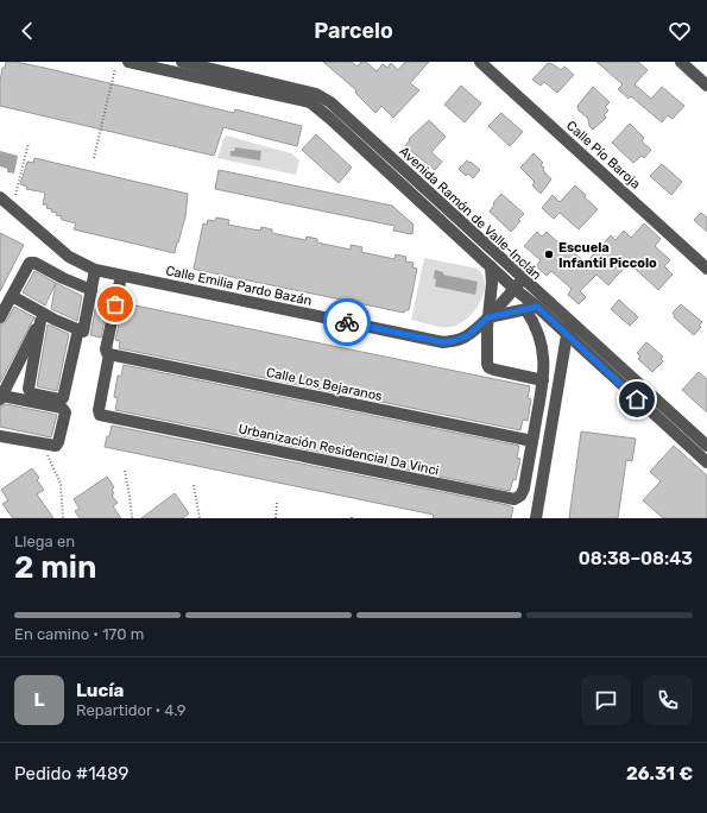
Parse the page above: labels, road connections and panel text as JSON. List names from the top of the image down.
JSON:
{
  "streets": {
    "street": [
      "Calle Pío Baroja",
      "Avenida Ramón de Valle-Inclán",
      "Calle Emilia Pardo Bazán",
      "Calle Los Bejaranos",
      "Urbanización Residencial Da Vinci"
    ]
  },
  "crossings": [
    ["Avenida Ramón de Valle-Inclán", "Calle Emilia Pardo Bazán"],
    ["Calle Emilia Pardo Bazán", "Urbanización Residencial Da Vinci"],
    ["Calle Los Bejaranos", "Urbanización Residencial Da Vinci"]
  ],
  "places": ["Escuela Infantil Piccolo"],
  "page": {
    "header": "Parcelo",
    "heading": ["2 min", "Llega en", "08:38–08:43"],
    "panel": [
      "Lucía",
      "Repartidor · 4.9",
      "Pedido #1489",
      "26.31 €"
    ],
    "bar": "En camino · 170 m",
    "round": "L"
  }
}
